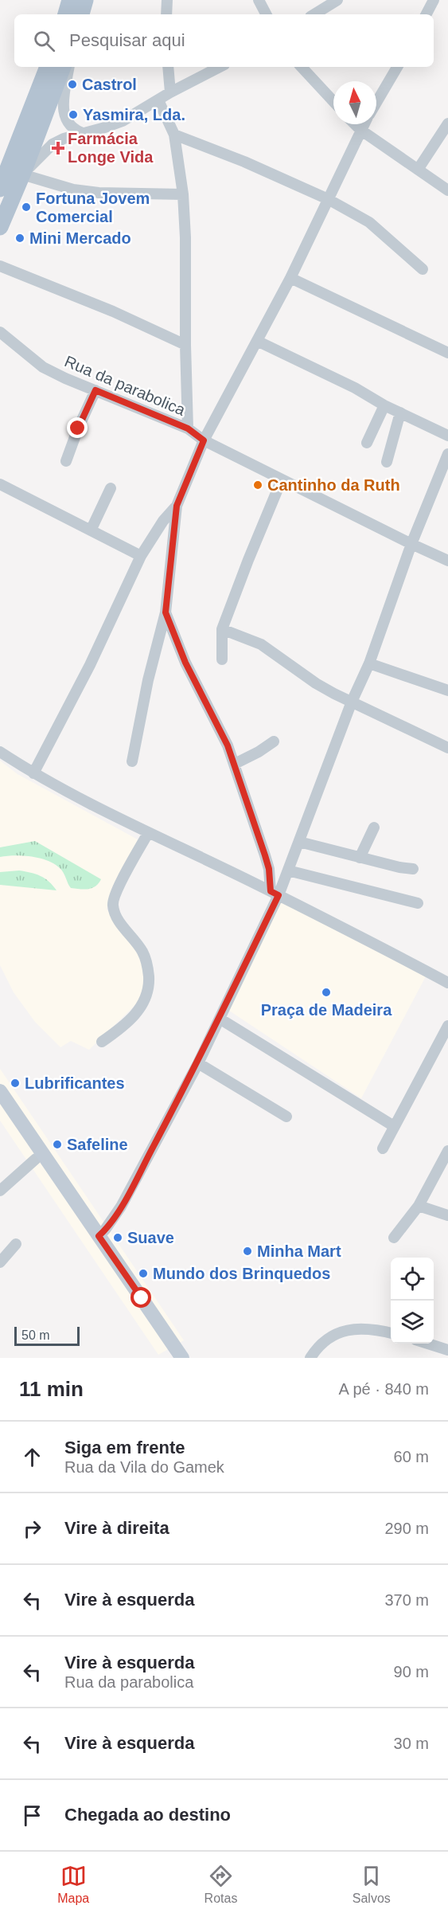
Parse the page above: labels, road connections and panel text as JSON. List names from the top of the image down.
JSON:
{
  "streets": {
    "street": ["Rua da parabolica"]
  },
  "places": {
    "other": [
      "Castrol",
      "Yasmira, Lda.",
      "Fortuna Jovem Comercial",
      "Mini Mercado",
      "Cantinho da Ruth",
      "Praça de Madeira",
      "Lubrificantes",
      "Safeline",
      "Suave",
      "Minha Mart",
      "Mundo dos Brinquedos"
    ],
    "health": ["Farmácia Longe Vida"]
  },
  "scale_bar": "50 m",
  "north": "top",
  "page": {
    "search": "Pesquisar aqui",
    "scale": "50 m",
    "heading": ["11 min", "A pé · 840 m"],
    "list": [
      ["Siga em frente", "Rua da Vila do Gamek", "60 m"],
      ["Vire à direita", "290 m"],
      ["Vire à esquerda", "370 m"],
      ["Vire à esquerda", "Rua da parabolica", "90 m"],
      ["Vire à esquerda", "30 m"],
      "Chegada ao destino"
    ],
    "nav": ["Mapa", "Rotas", "Salvos"]
  }
}
